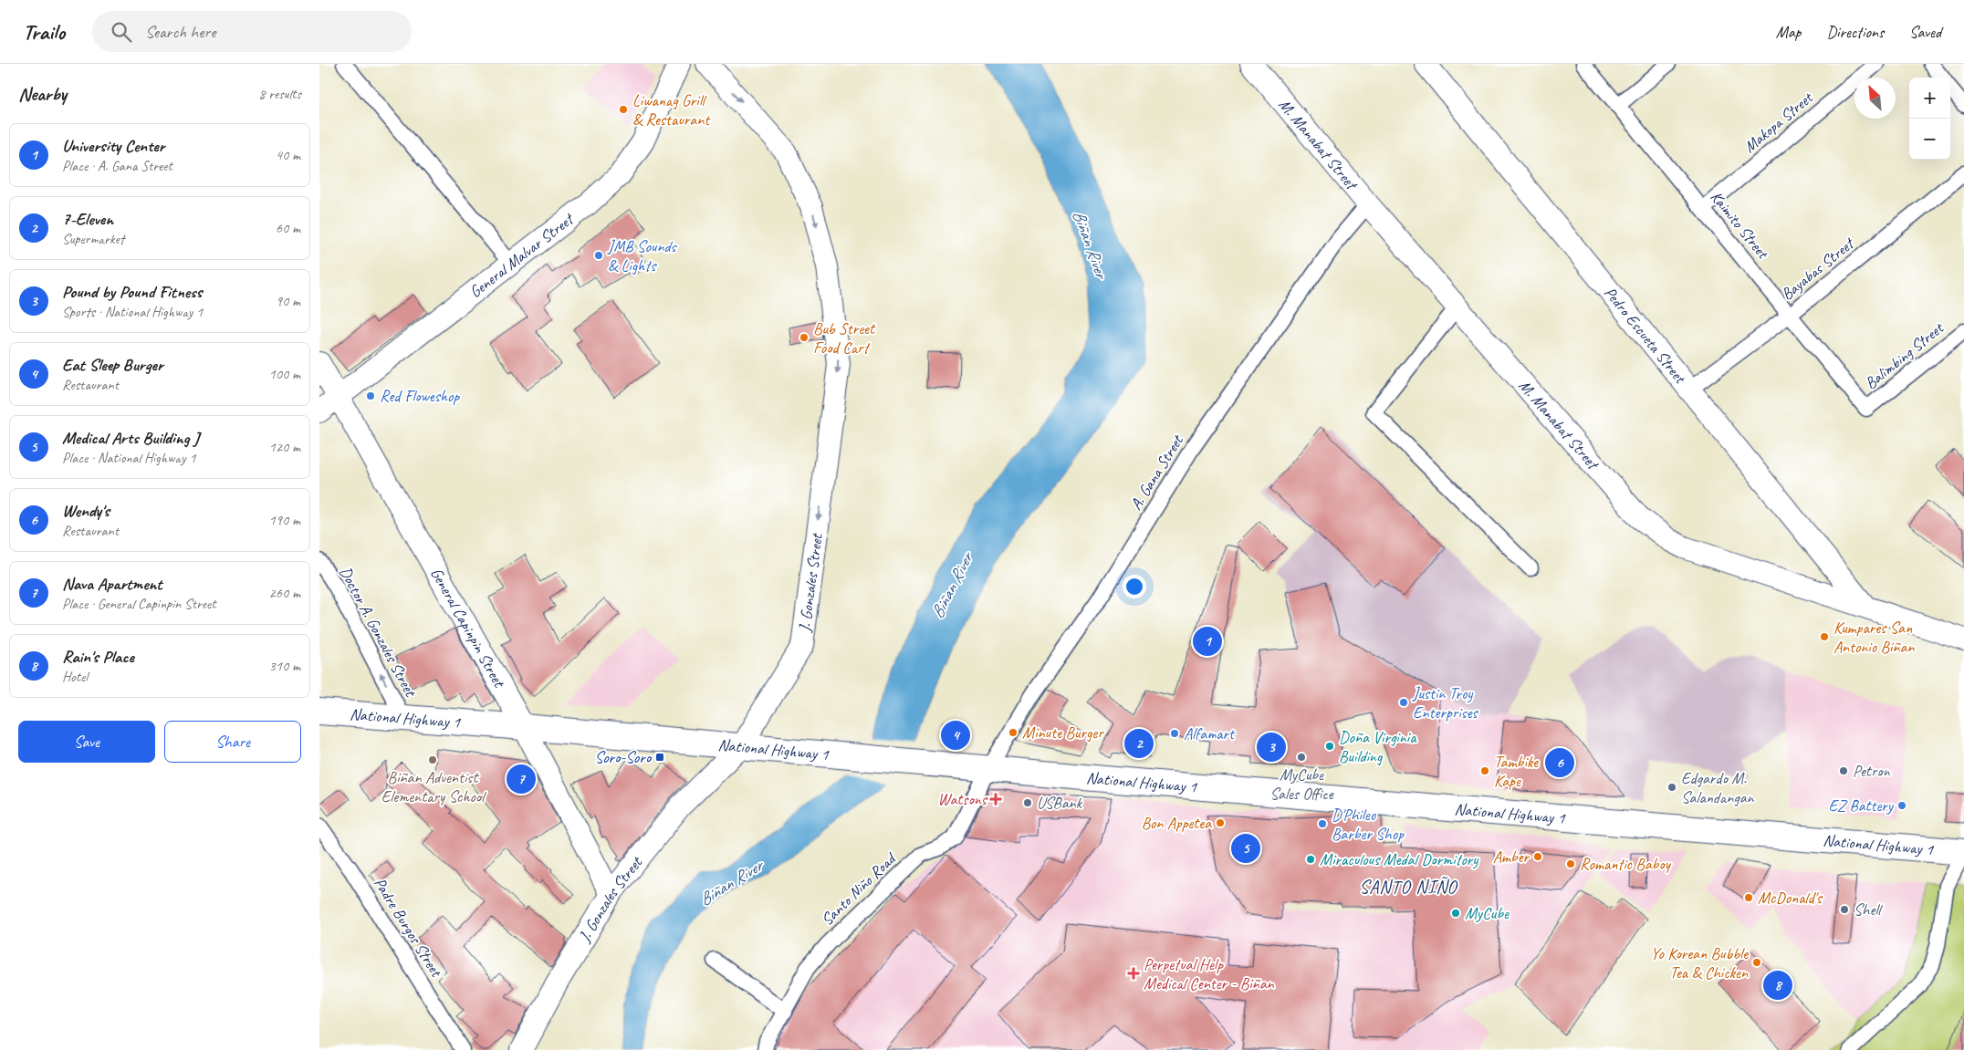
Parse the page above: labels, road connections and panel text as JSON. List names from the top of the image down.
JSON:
{
  "streets": {
    "highway": ["National Highway 1"],
    "street": [
      "Makopa Street",
      "M. Manabat Street",
      "Kaimito Street",
      "General Malvar Street",
      "Bayabas Street",
      "Pedro Escueta Street",
      "Balimbing Street",
      "A. Gana Street",
      "J. Gonzales Street",
      "General Capinpin Street",
      "Doctor A. Gonzales Street",
      "Santo Niño Road",
      "Padre Burgos Street"
    ]
  },
  "crossings": [
    ["Makopa Street", "Kaimito Street"],
    ["M. Manabat Street", "Pedro Escueta Street"],
    ["M. Manabat Street", "A. Gana Street"],
    ["Kaimito Street", "Bayabas Street"],
    ["Kaimito Street", "Balimbing Street"],
    ["General Malvar Street", "General Capinpin Street"],
    ["Bayabas Street", "Pedro Escueta Street"],
    ["A. Gana Street", "National Highway 1"],
    ["A. Gana Street", "Santo Niño Road"],
    ["J. Gonzales Street", "General Capinpin Street"],
    ["J. Gonzales Street", "National Highway 1"],
    ["General Capinpin Street", "National Highway 1"],
    ["Doctor A. Gonzales Street", "National Highway 1"],
    ["National Highway 1", "Santo Niño Road"]
  ],
  "one_way": ["J. Gonzales Street", "Doctor A. Gonzales Street"],
  "districts": ["SANTO NIÑO"],
  "water": ["Biñan River"],
  "places": {
    "other": [
      "Liwanag Grill & Restaurant",
      "JMB Sounds & Lights",
      "Bub Street Food Cart",
      "Red Floweshop",
      "Kumpares San Antonio Biñan",
      "Justin Troy Enterprises",
      "Minute Burger",
      "Alfamart",
      "Doña Virginia Building",
      "MyCube Sales Office",
      "Biñan Adventist Elementary School",
      "Tambike Kape",
      "Petron",
      "Edgardo M. Salandangan",
      "USBank",
      "EZ Battery",
      "Bon Appetea",
      "D'Phileo Barber Shop",
      "Amber",
      "Miraculous Medal Dormitory",
      "Romantic Baboy",
      "McDonald's",
      "Shell",
      "MyCube",
      "Yo Korean Bubble Tea & Chicken"
    ],
    "transit": ["Soro-Soro"],
    "health": ["Watsons", "Perpetual Help Medical Center - Biñan"]
  },
  "north": "top left",
  "page": {
    "header": "Trailo",
    "search": "Search here",
    "nav": ["Map", "Directions", "Saved"],
    "heading": ["Nearby", "8 results"],
    "map_buttons": ["+", "−"],
    "list": [
      {
        "mark": "1",
        "name": "University Center",
        "note": "Place · A. Gana Street",
        "value": "40 m"
      },
      {
        "mark": "2",
        "name": "7-Eleven",
        "note": "Supermarket",
        "value": "60 m"
      },
      {
        "mark": "3",
        "name": "Pound by Pound Fitness",
        "note": "Sports · National Highway 1",
        "value": "90 m"
      },
      {
        "mark": "4",
        "name": "Eat Sleep Burger",
        "note": "Restaurant",
        "value": "100 m"
      },
      {
        "mark": "5",
        "name": "Medical Arts Building J",
        "note": "Place · National Highway 1",
        "value": "120 m"
      },
      {
        "mark": "6",
        "name": "Wendy's",
        "note": "Restaurant",
        "value": "190 m"
      },
      {
        "mark": "7",
        "name": "Nava Apartment",
        "note": "Place · General Capinpin Street",
        "value": "260 m"
      },
      {
        "mark": "8",
        "name": "Rain's Place",
        "note": "Hotel",
        "value": "310 m"
      }
    ],
    "pins": [
      "1",
      "4",
      "2",
      "3",
      "6",
      "7",
      "5",
      "8"
    ],
    "buttons": ["Save", "Share"]
  }
}
